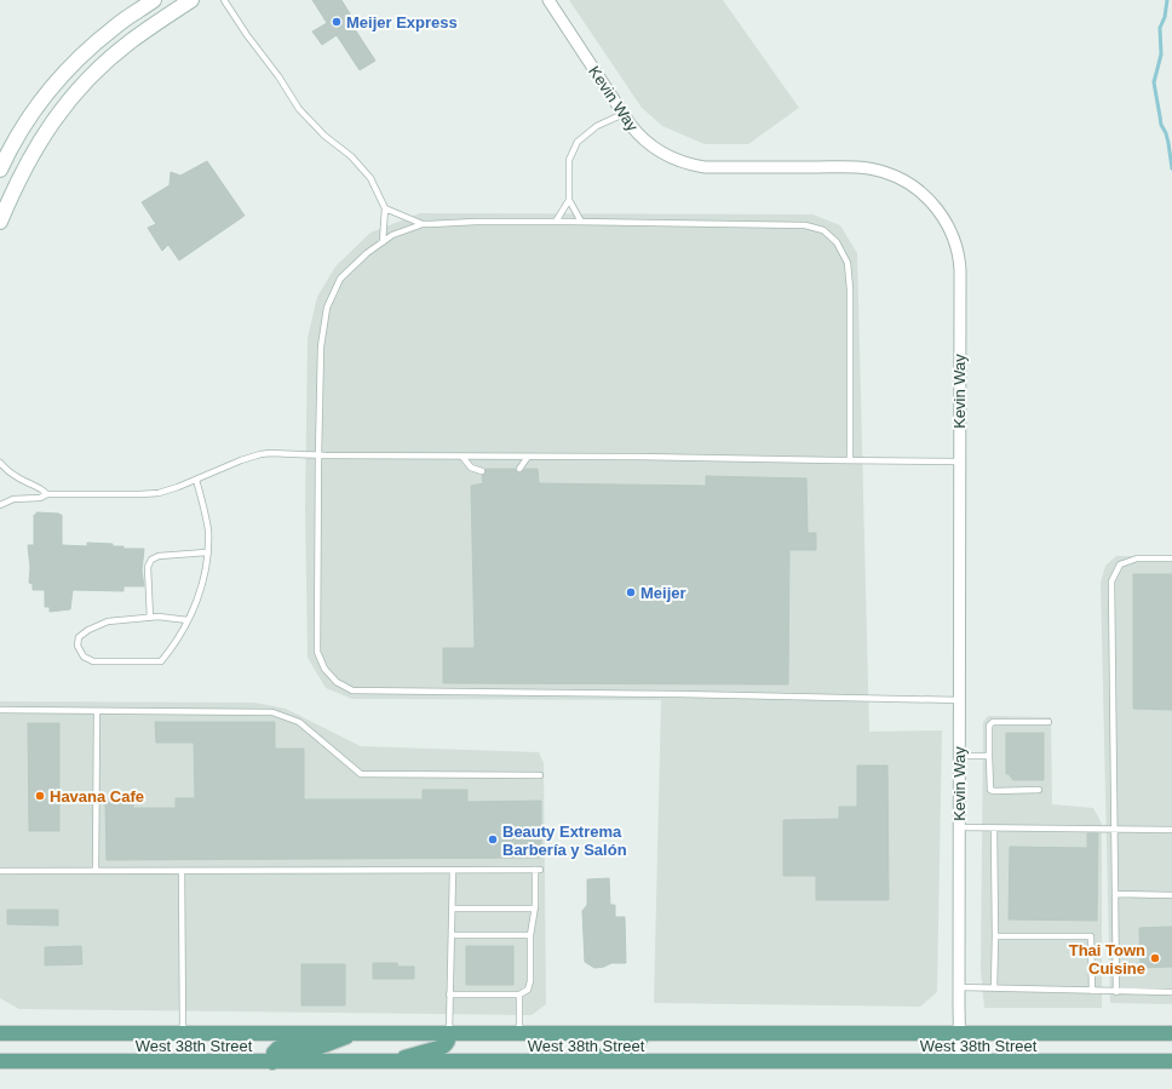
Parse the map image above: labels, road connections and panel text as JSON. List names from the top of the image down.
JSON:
{
  "streets": {
    "main road": ["West 38th Street"],
    "street": ["Kevin Way"]
  },
  "crossings": [
    ["Kevin Way", "West 38th Street"]
  ],
  "places": [
    "Meijer Express",
    "Meijer",
    "Havana Cafe",
    "Beauty Extrema Barbería y Salón",
    "Thai Town Cuisine"
  ]
}
